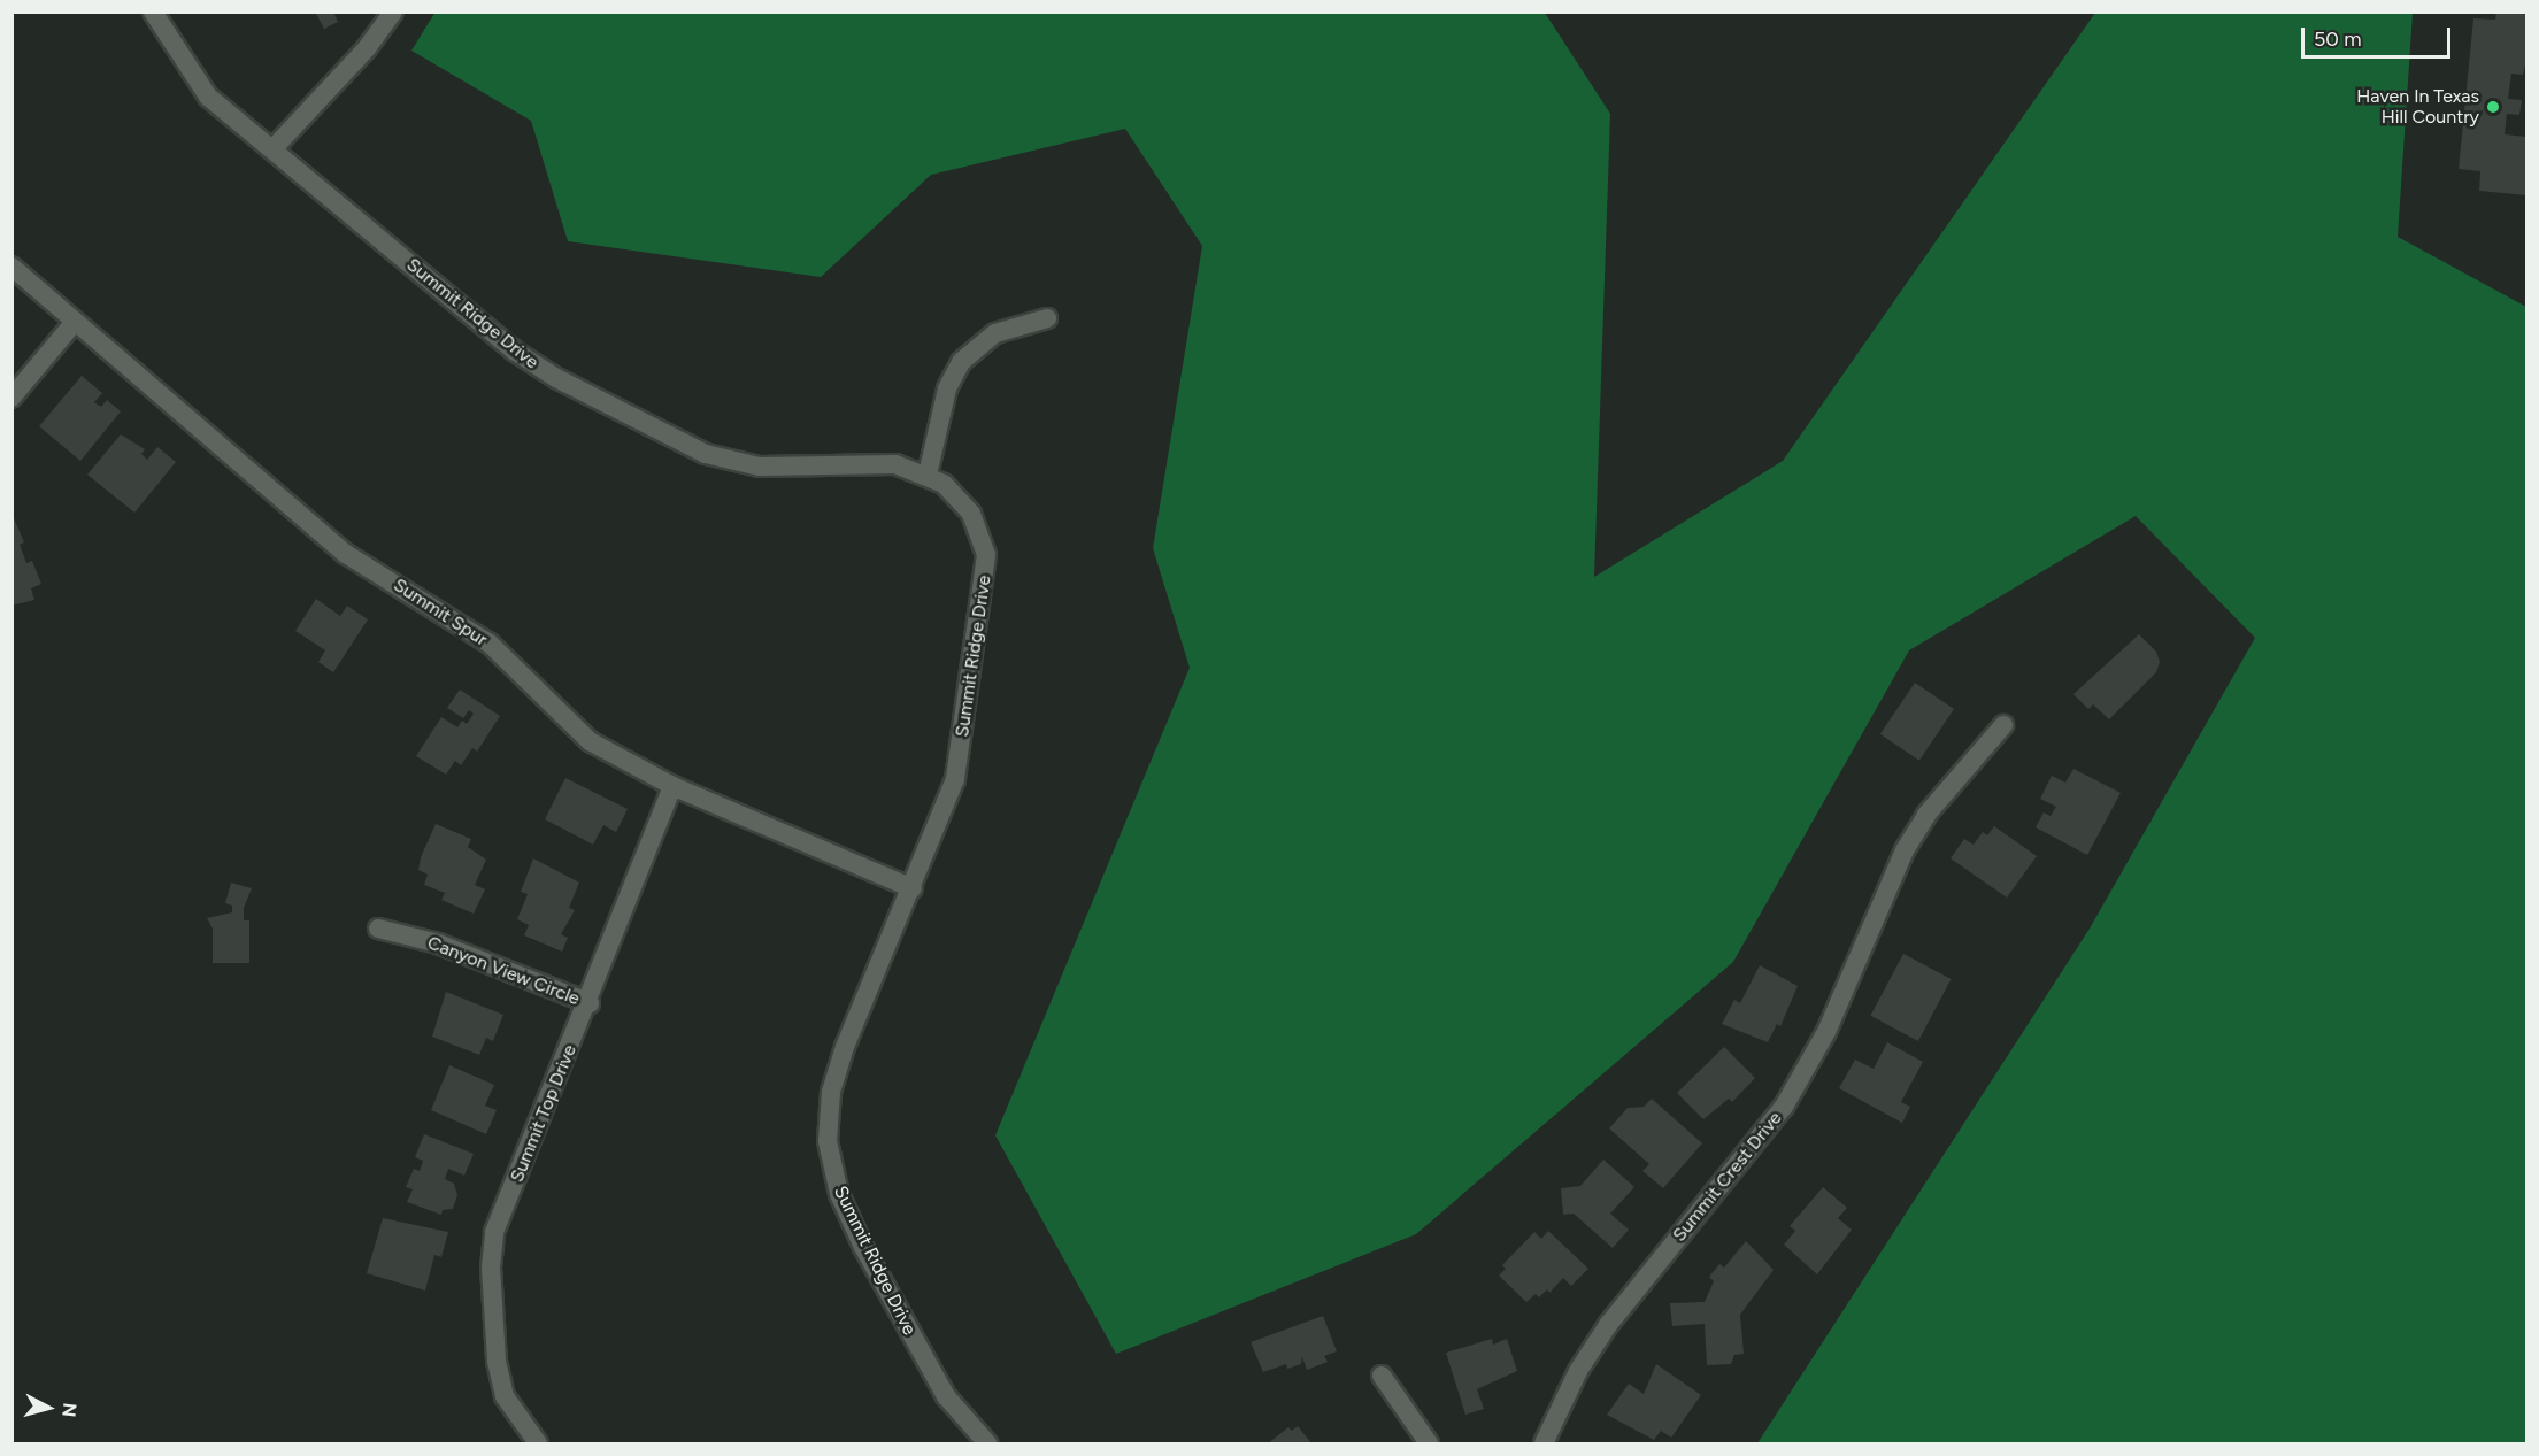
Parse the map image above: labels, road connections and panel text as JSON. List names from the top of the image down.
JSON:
{
  "streets": {
    "street": [
      "Summit Ridge Drive",
      "Summit Spur",
      "Canyon View Circle",
      "Summit Top Drive",
      "Summit Crest Drive"
    ]
  },
  "crossings": [
    ["Summit Ridge Drive", "Summit Spur"],
    ["Summit Spur", "Summit Top Drive"],
    ["Canyon View Circle", "Summit Top Drive"]
  ],
  "places": ["Haven In Texas Hill Country"],
  "scale_bar": "50 m",
  "north": "right"
}
